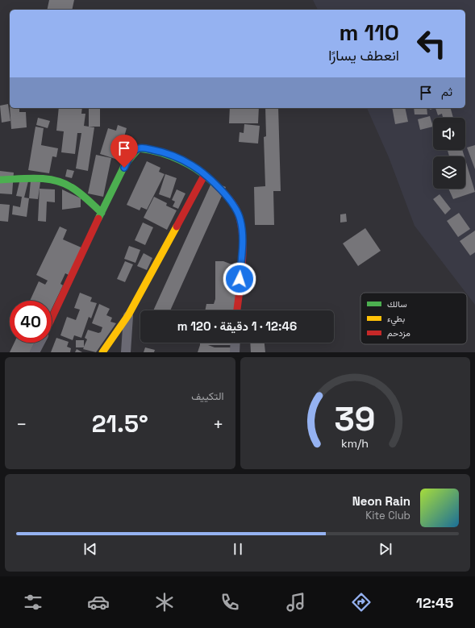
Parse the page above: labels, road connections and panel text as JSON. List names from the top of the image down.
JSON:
{
  "legend": ["سالك", "بطيء", "مزدحم"],
  "page": {
    "turn": ["110 m", "انعطف يسارًا"],
    "then": "ثم",
    "limit": "40",
    "trip": "12:46 · 1 دقيقة · 120 m",
    "tile": "التكييف",
    "heat": ["−", "21.5°", "+"],
    "song": ["Neon Rain", "Kite Club"],
    "tabs": "12:45",
    "gauge": ["39", "km/h"]
  }
}
